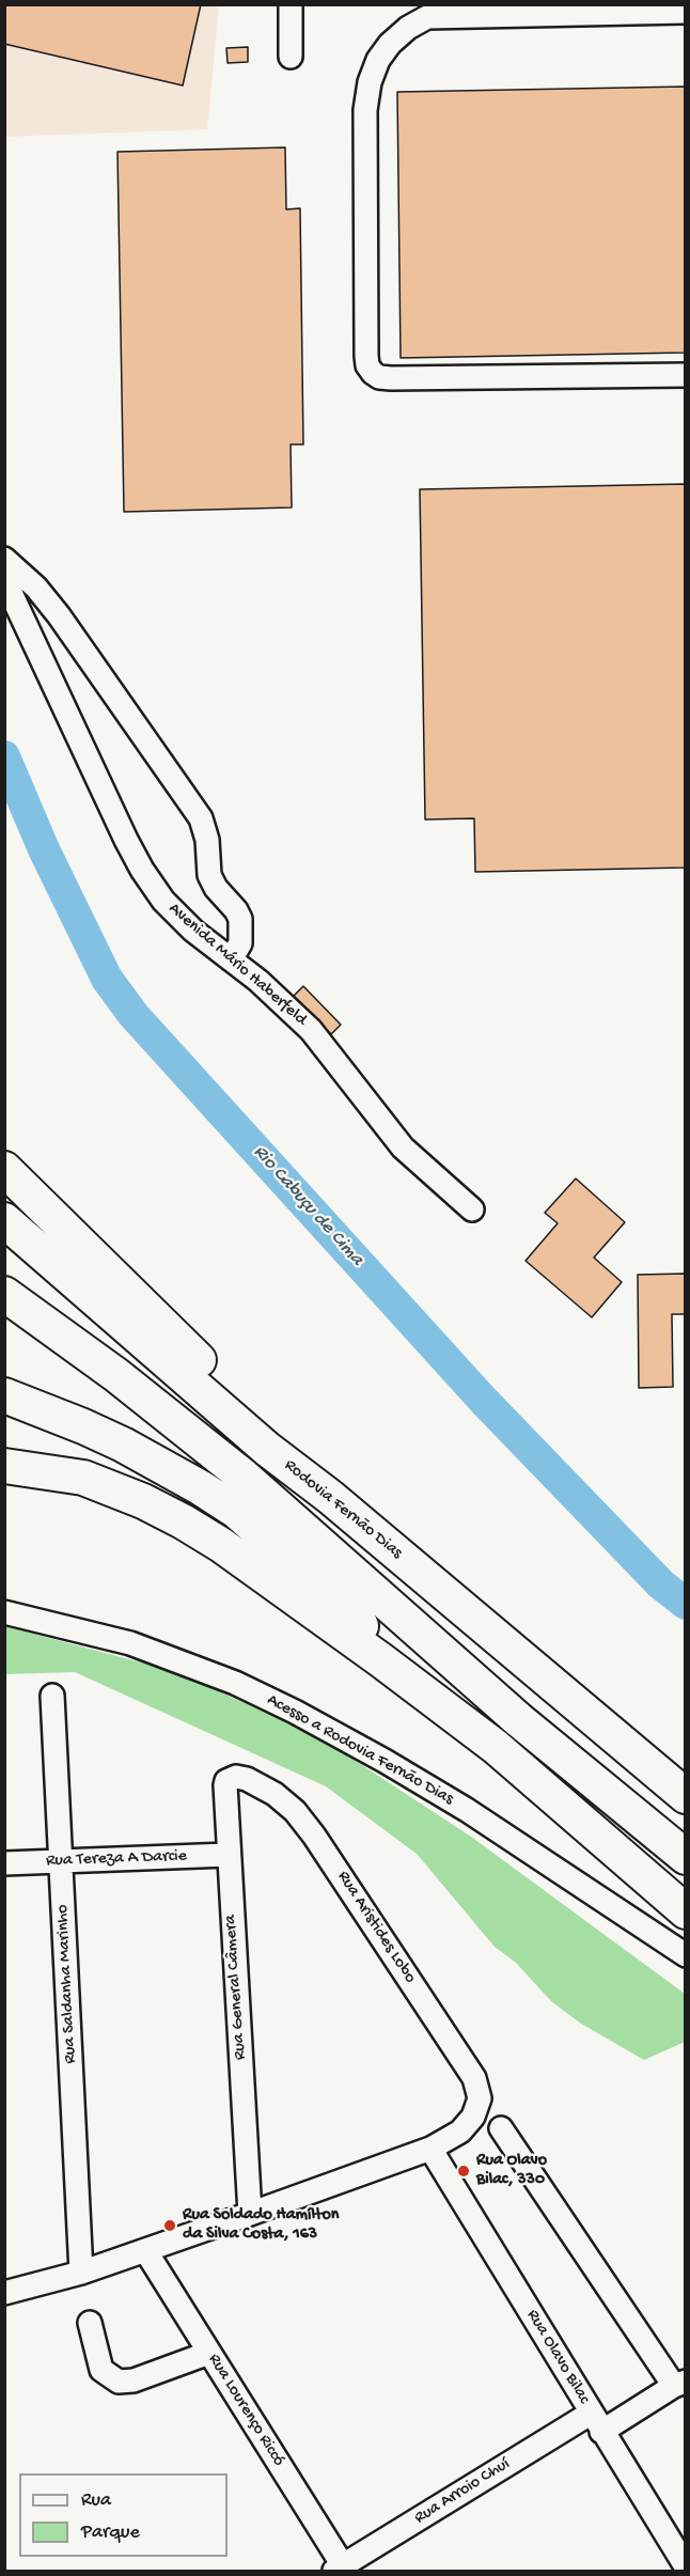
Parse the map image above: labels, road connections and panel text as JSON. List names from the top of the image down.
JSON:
{
  "streets": {
    "highway": ["Rodovia Fernão Dias"],
    "street": [
      "Avenida Mário Haberfeld",
      "Acesso a Rodovia Fernão Dias",
      "Rua Tereza A Darcie",
      "Rua Aristides Lobo",
      "Rua Saldanha Marinho",
      "Rua General Câmera",
      "Rua Olavo Bilac",
      "Rua Lourenço Riccó",
      "Rua Arroio Chuí"
    ]
  },
  "crossings": [
    ["Rua Tereza A Darcie", "Rua Saldanha Marinho"],
    ["Rua Tereza A Darcie", "Rua General Câmera"],
    ["Rua Aristides Lobo", "Rua General Câmera"],
    ["Rua Aristides Lobo", "Rua Olavo Bilac"],
    ["Rua Olavo Bilac", "Rua Arroio Chuí"],
    ["Rua Lourenço Riccó", "Rua Arroio Chuí"]
  ],
  "water": ["Rio Cabuçu de Cima"],
  "places": ["Rua Olavo Bilac, 330", "Rua Soldado Hamílton da Silva Costa, 163"],
  "legend": ["Rua", "Parque"]
}
